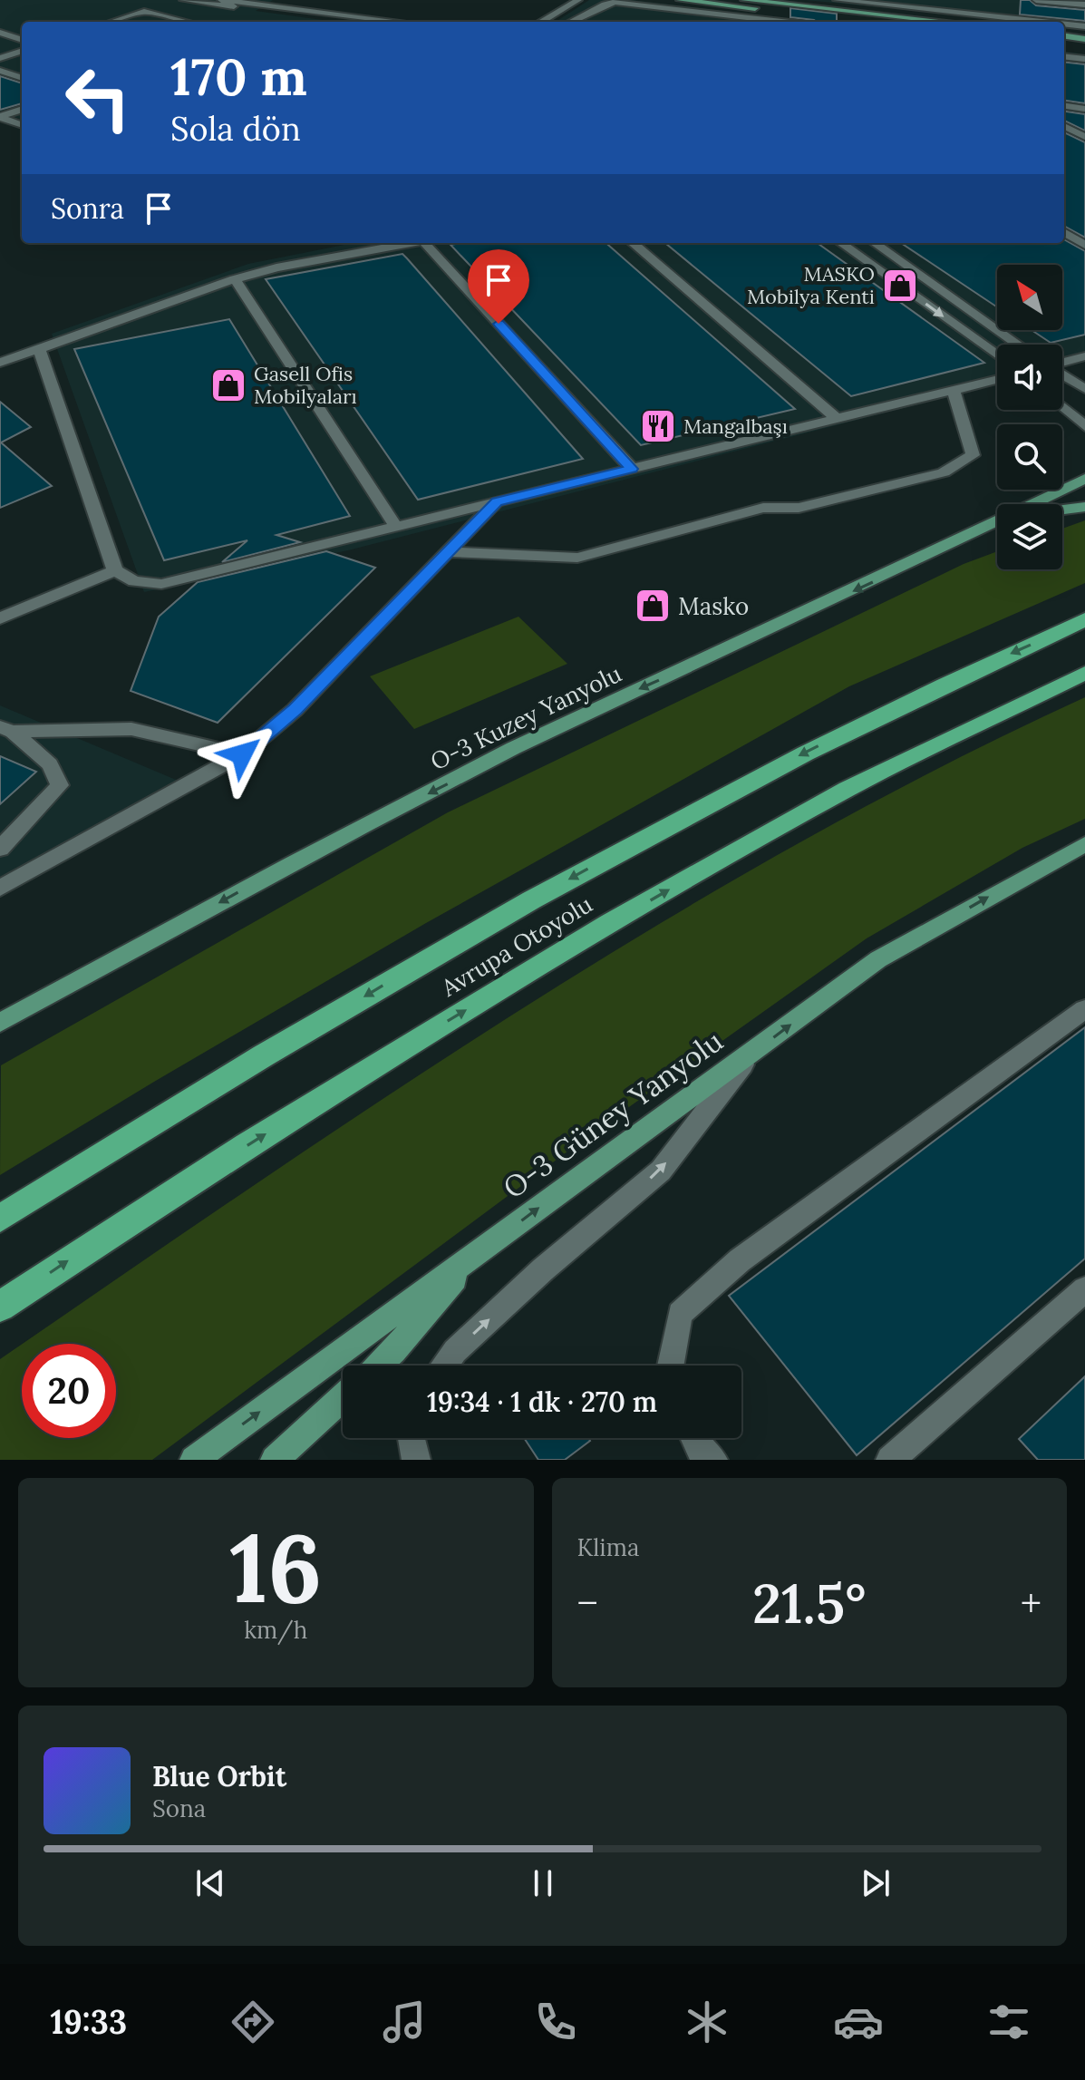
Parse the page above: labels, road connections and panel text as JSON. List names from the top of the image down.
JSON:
{
  "streets": {
    "highway": ["Avrupa Otoyolu"],
    "main road": ["O-3 Kuzey Yanyolu", "O-3 Güney Yanyolu"]
  },
  "one_way": ["O-3 Kuzey Yanyolu", "O-3 Güney Yanyolu"],
  "places": {
    "shop": ["MASKO Mobilya Kenti", "Gasell Ofis Mobilyaları", "Masko"],
    "restaurant": ["Mangalbaşı"]
  },
  "north": "top left",
  "page": {
    "turn": ["170 m", "Sola dön"],
    "then": "Sonra",
    "limit": "20",
    "trip": "19:34 · 1 dk · 270 m",
    "tile": [
      ["16", "km/h"],
      "Klima"
    ],
    "heat": ["−", "21.5°", "+"],
    "song": ["Blue Orbit", "Sona"],
    "tabs": "19:33"
  }
}
